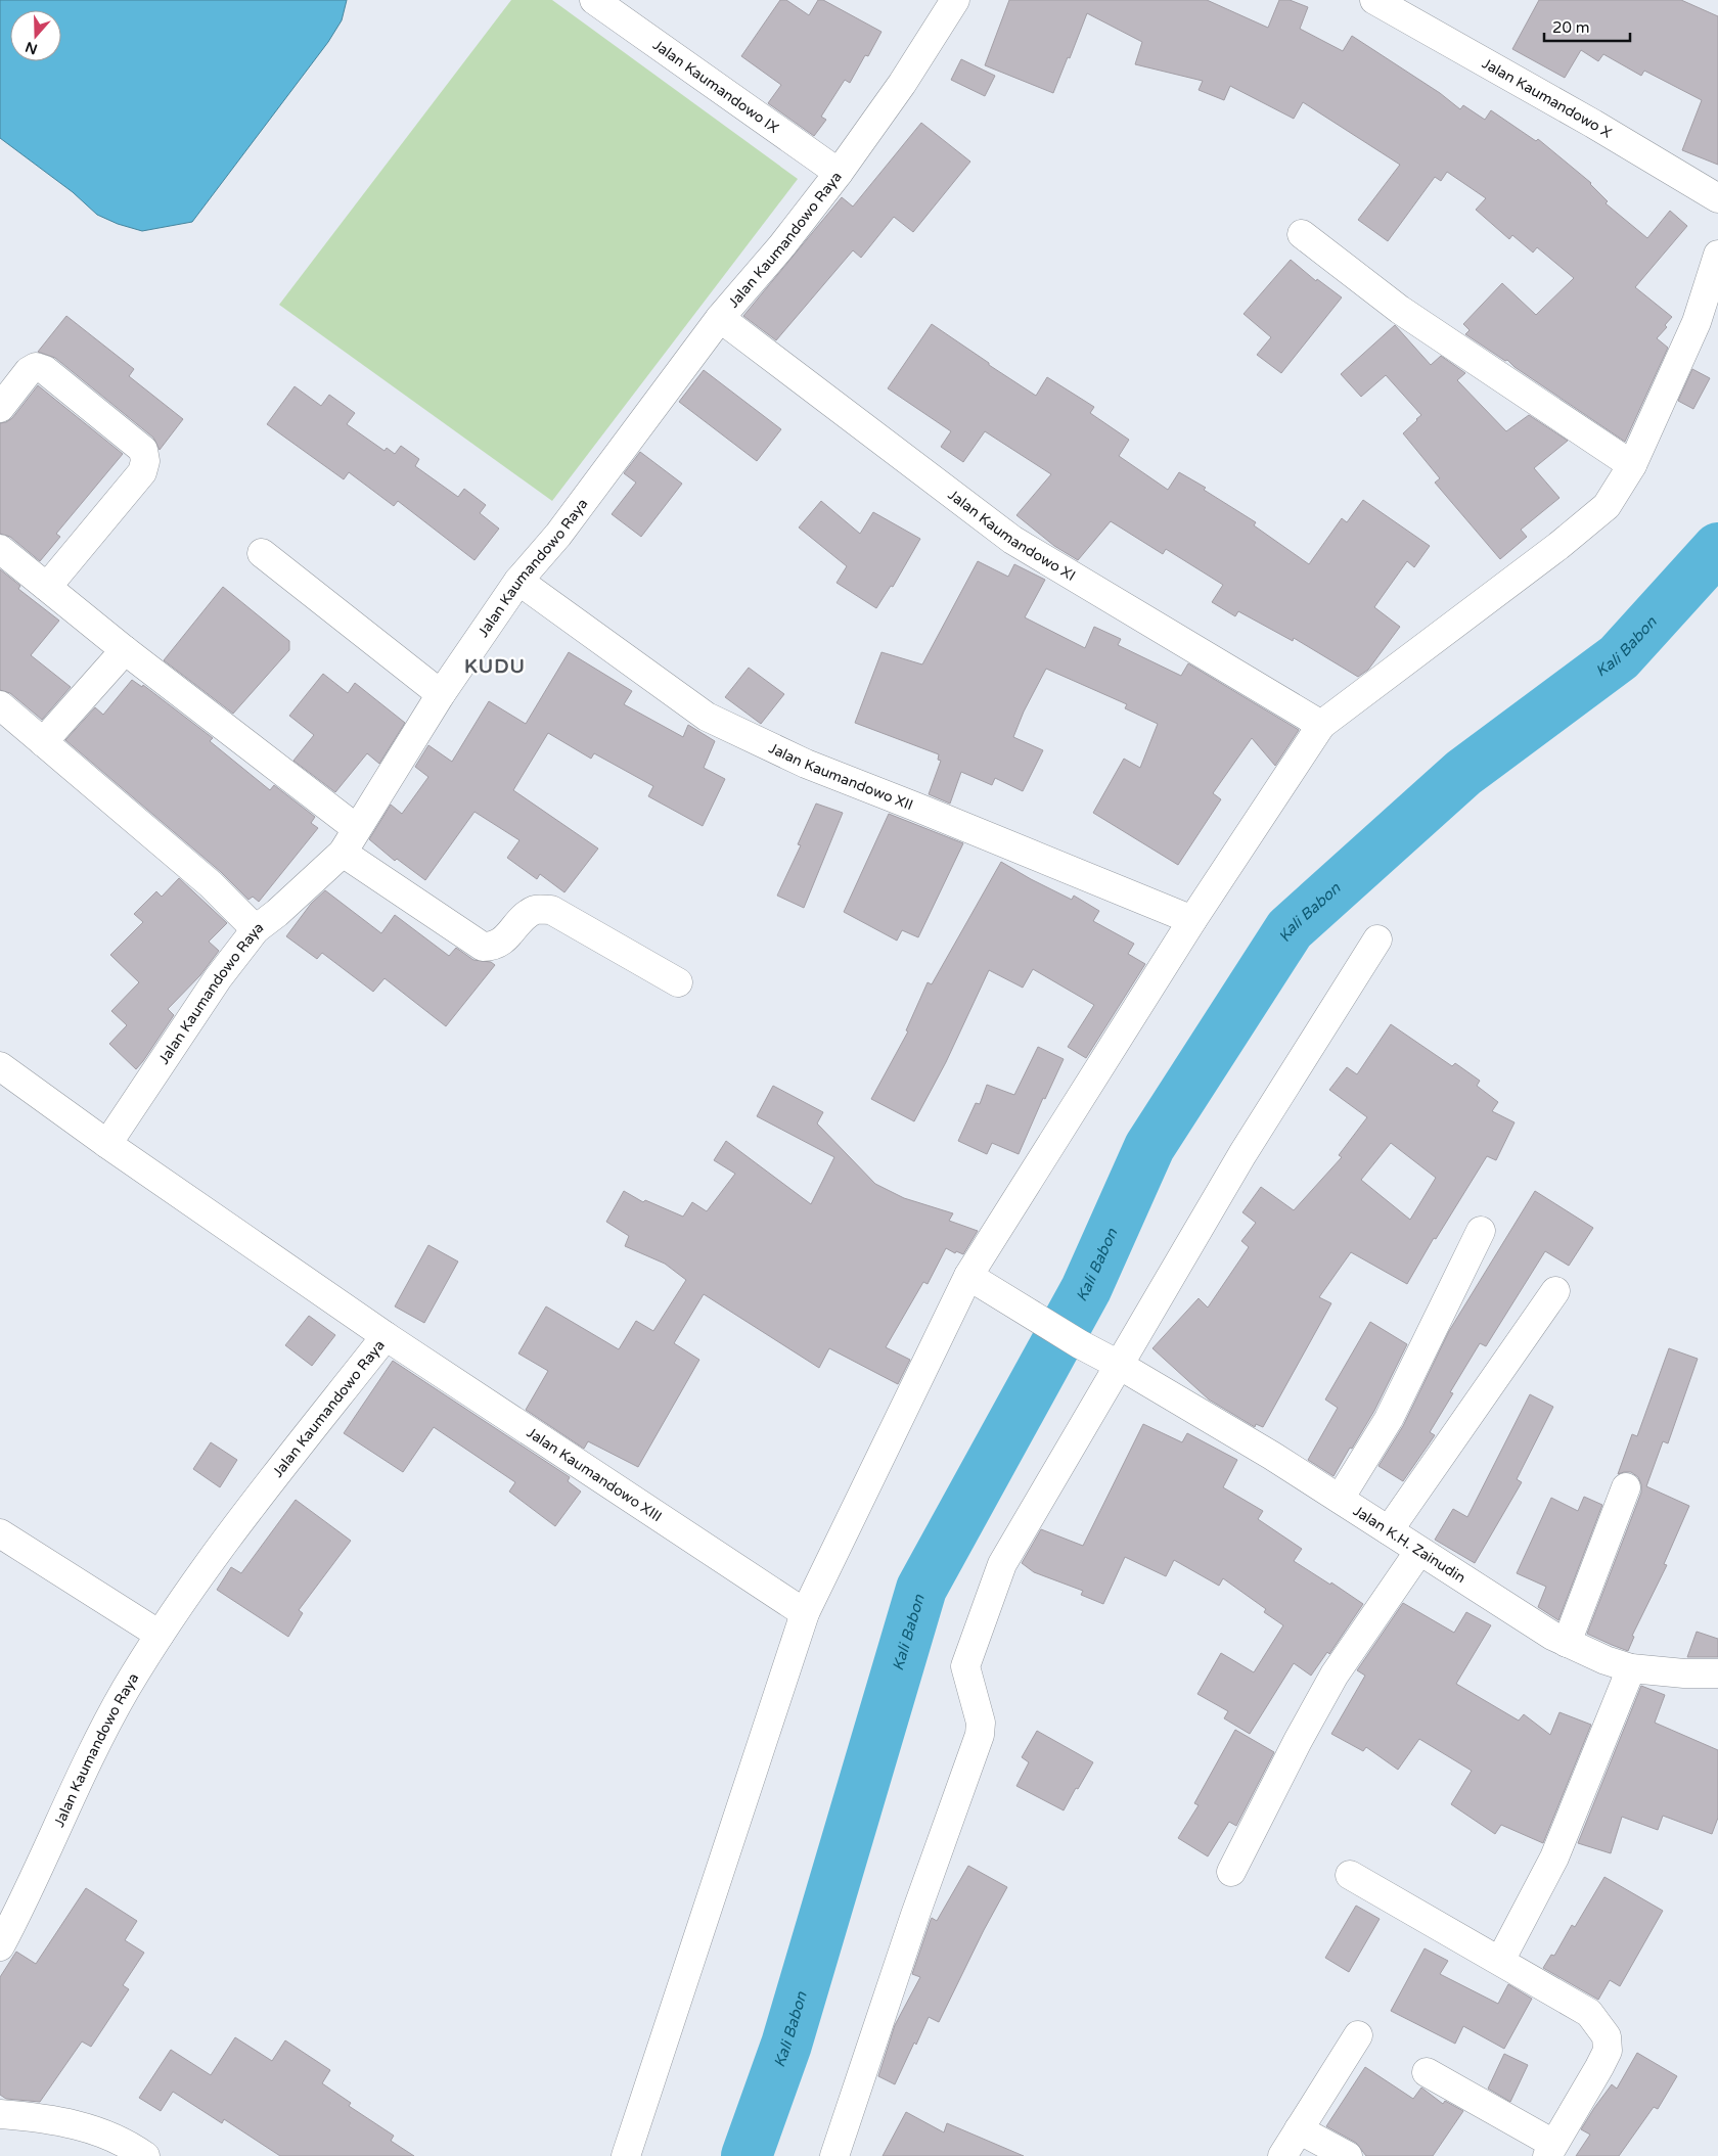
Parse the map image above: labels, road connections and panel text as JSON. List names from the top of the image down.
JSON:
{
  "streets": {
    "street": [
      "Jalan Kaumandowo IX",
      "Jalan Kaumandowo X",
      "Jalan Kaumandowo Raya",
      "Jalan Kaumandowo XI",
      "Jalan Kaumandowo XII",
      "Jalan Kaumandowo XIII",
      "Jalan K.H. Zainudin"
    ]
  },
  "crossings": [
    ["Jalan Kaumandowo IX", "Jalan Kaumandowo Raya"],
    ["Jalan Kaumandowo Raya", "Jalan Kaumandowo XI"],
    ["Jalan Kaumandowo Raya", "Jalan Kaumandowo XII"],
    ["Jalan Kaumandowo Raya", "Jalan Kaumandowo XIII"]
  ],
  "districts": ["KUDU"],
  "water": ["Kali Babon"],
  "scale_bar": "20 m",
  "north": "bottom"
}
